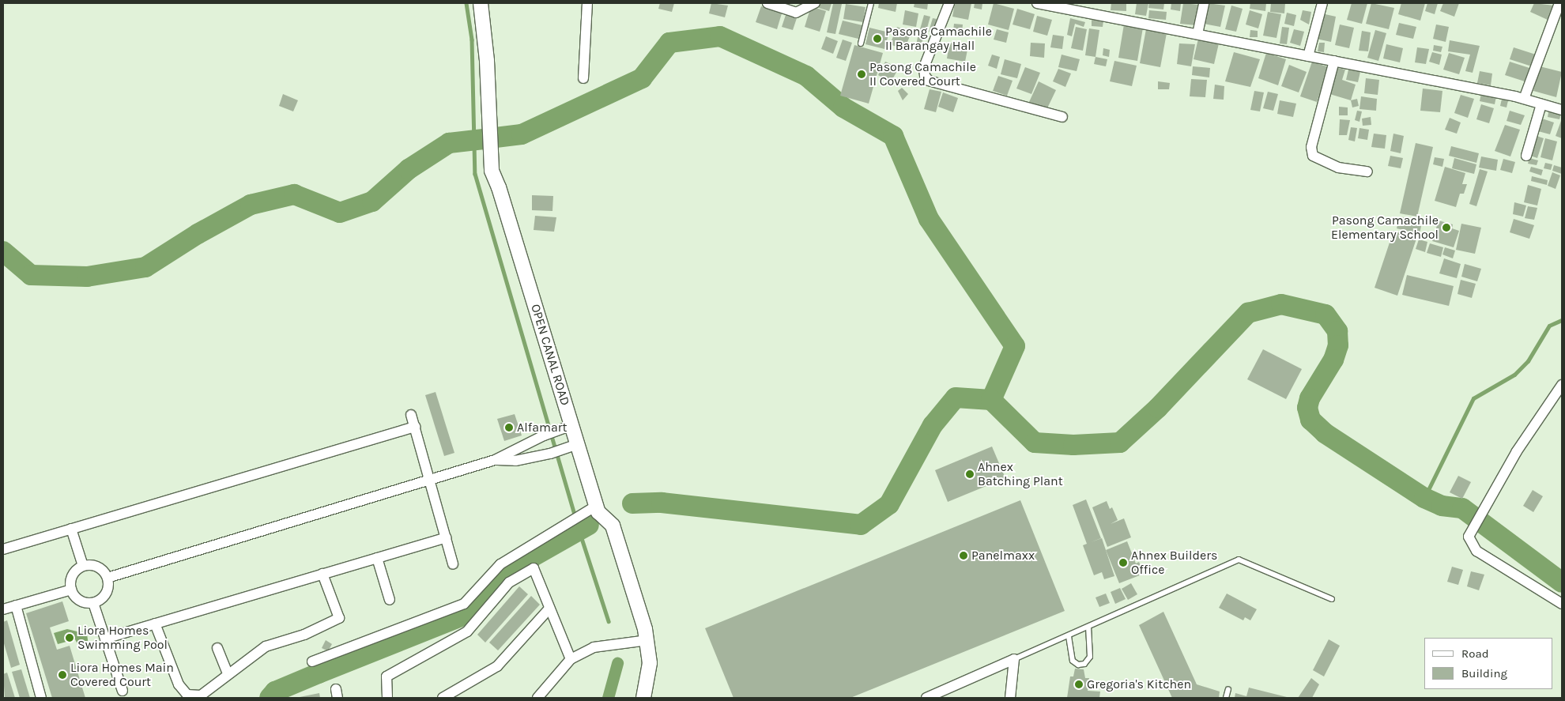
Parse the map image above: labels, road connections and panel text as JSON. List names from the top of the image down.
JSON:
{
  "streets": {
    "main road": ["OPEN CANAL ROAD"]
  },
  "places": [
    "Pasong Camachile II Barangay Hall",
    "Pasong Camachile II Covered Court",
    "Pasong Camachile Elementary School",
    "Alfamart",
    "Ahnex Batching Plant",
    "Panelmaxx",
    "Ahnex Builders Office",
    "Liora Homes Swimming Pool",
    "Liora Homes Main Covered Court",
    "Gregoria's Kitchen"
  ],
  "legend": ["Road", "Building"]
}
